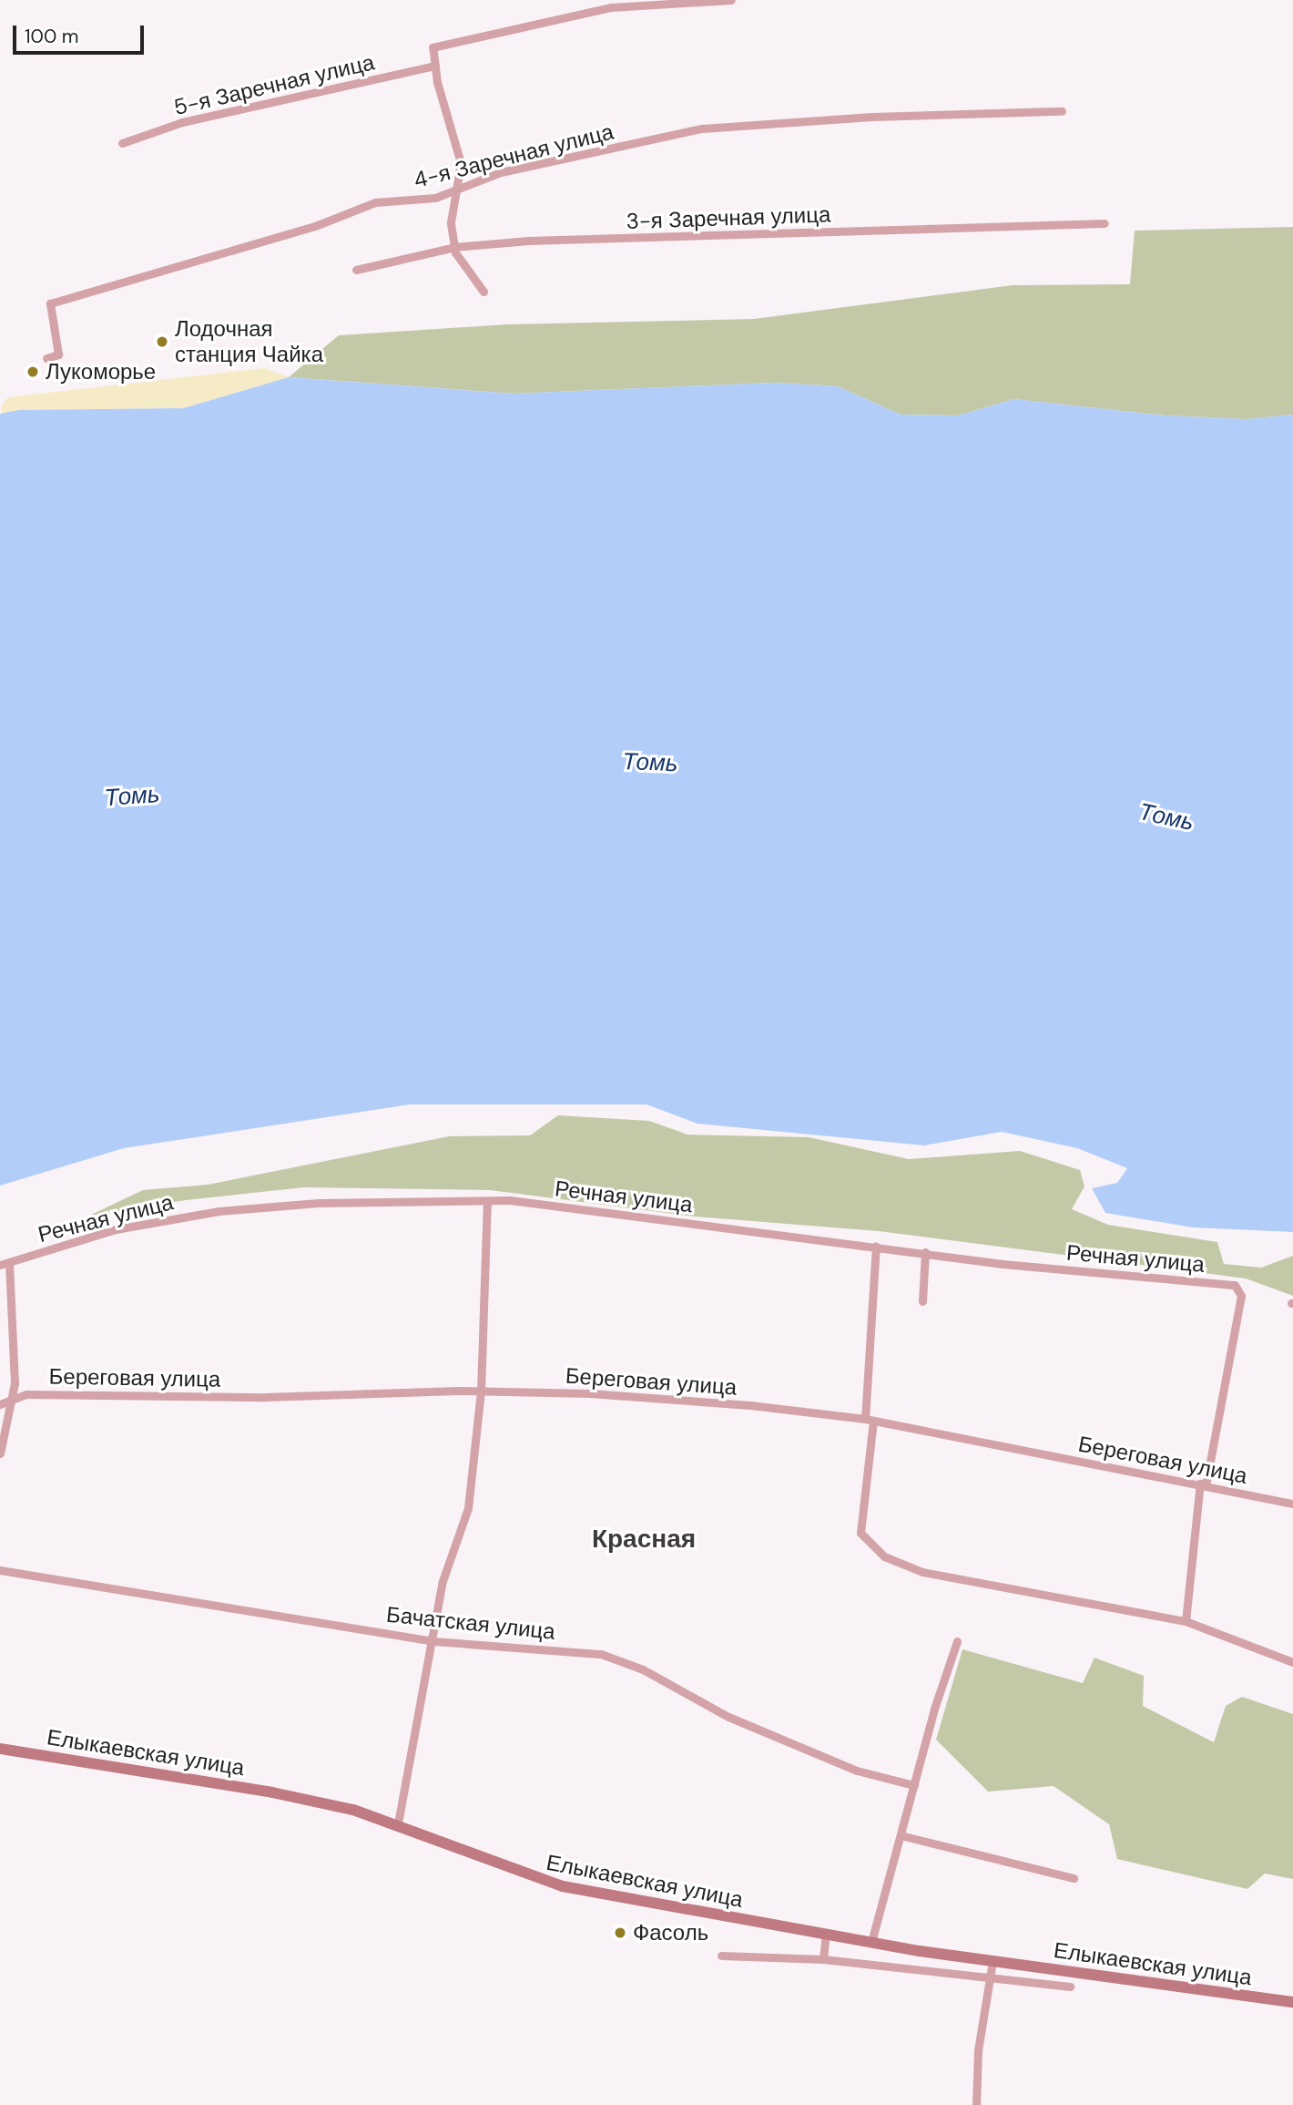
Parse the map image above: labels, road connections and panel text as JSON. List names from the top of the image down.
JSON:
{
  "streets": {
    "street": [
      "5-я Заречная улица",
      "4-я Заречная улица",
      "3-я Заречная улица",
      "Речная улица",
      "Береговая улица",
      "Бачатская улица",
      "Елыкаевская улица"
    ]
  },
  "crossings": [
    ["Речная улица", "Береговая улица"]
  ],
  "districts": ["Красная"],
  "water": ["Томь"],
  "places": ["Лодочная станция Чайка", "Лукоморье", "Фасоль"],
  "scale_bar": "100 m"
}
